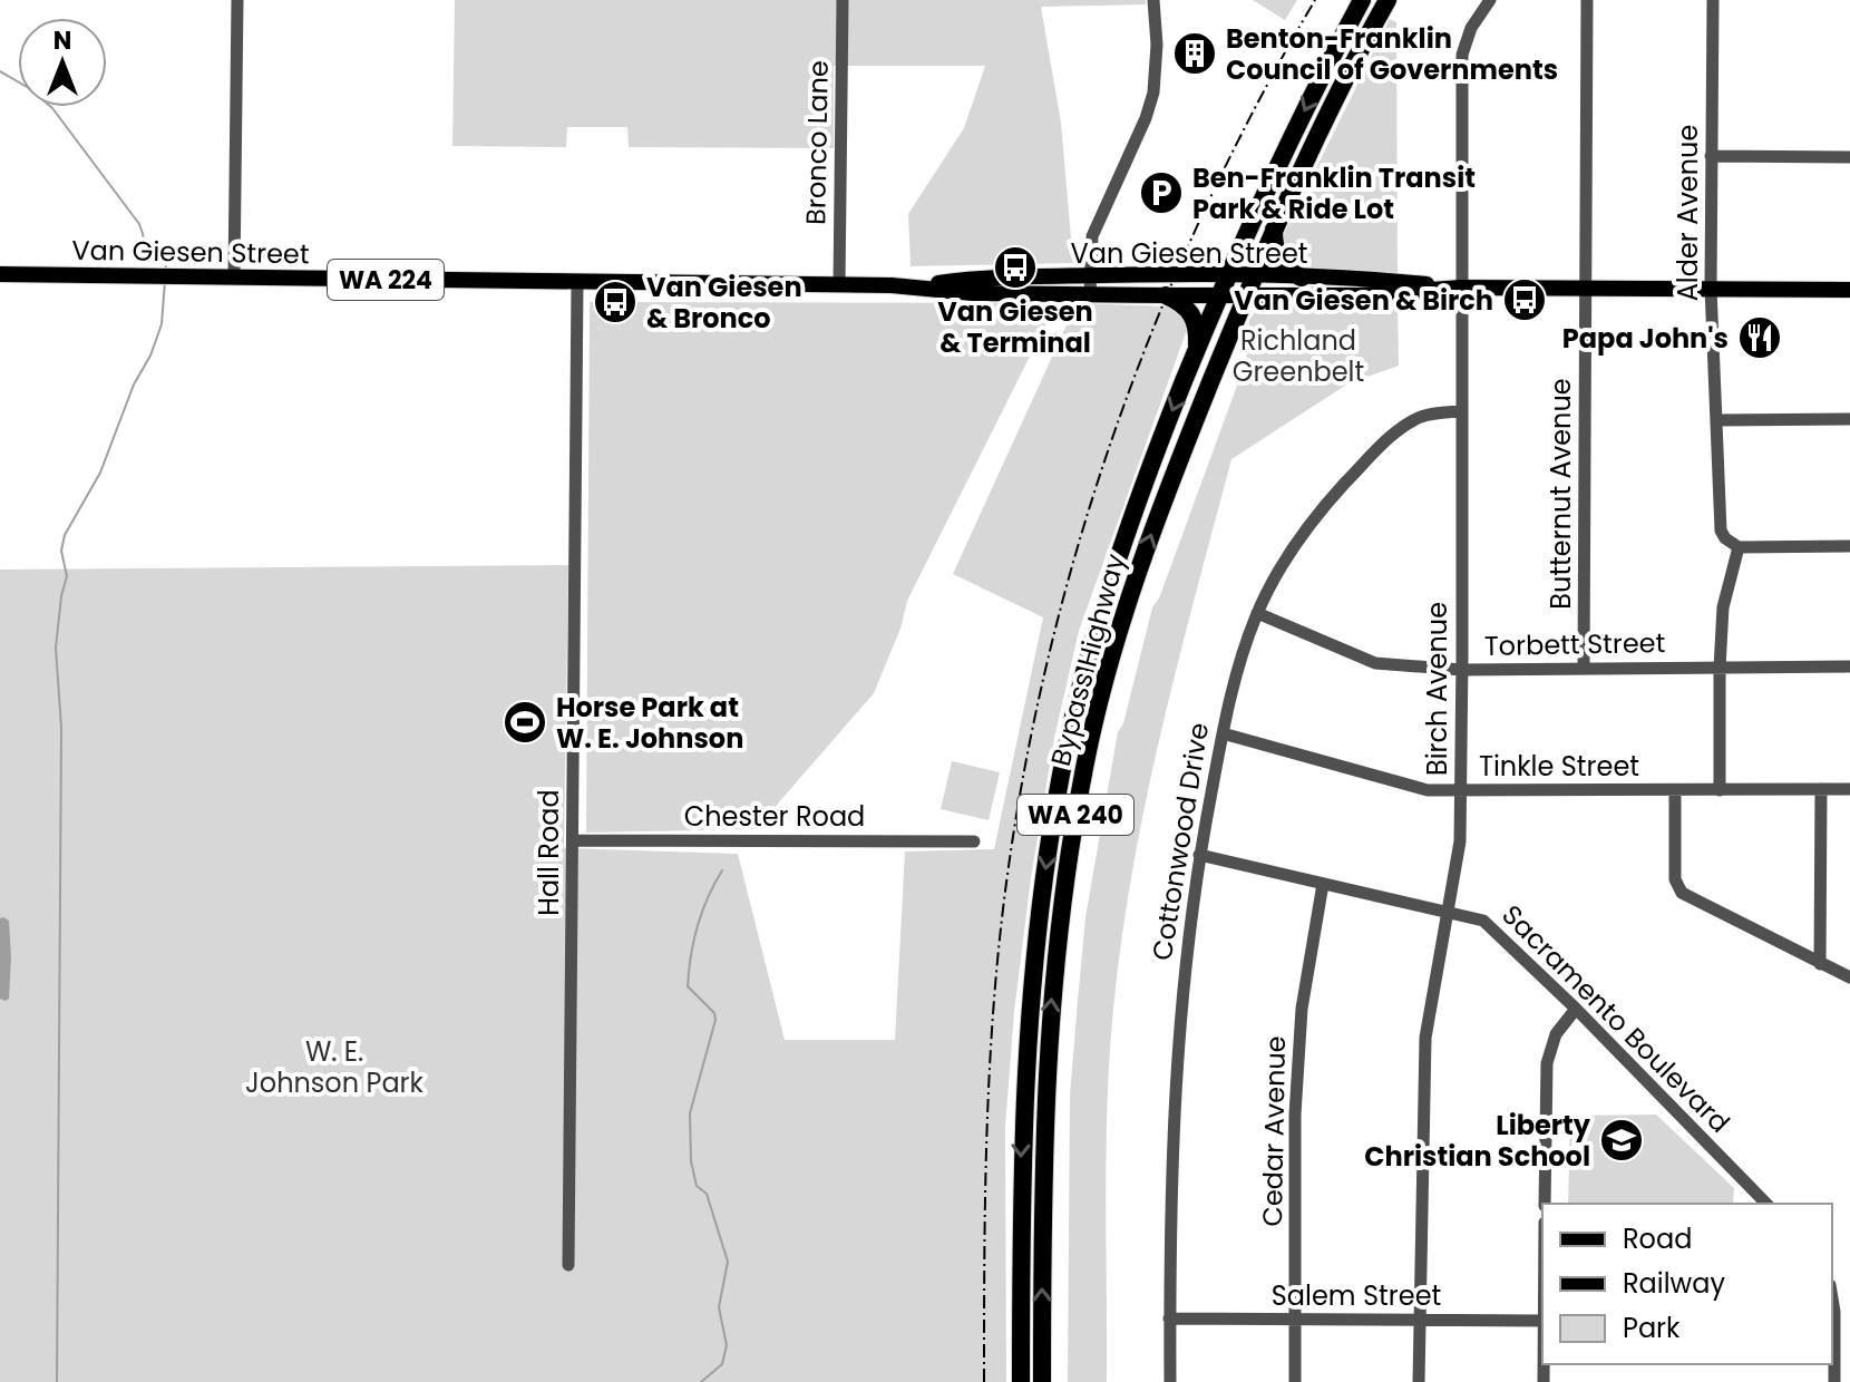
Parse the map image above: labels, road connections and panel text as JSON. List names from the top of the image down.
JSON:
{
  "streets": {
    "highway": ["Bypass Highway", "WA 240"],
    "main road": ["Van Giesen Street", "WA 224"],
    "street": [
      "Bronco Lane",
      "Alder Avenue",
      "Butternut Avenue",
      "Torbett Street",
      "Birch Avenue",
      "Tinkle Street",
      "Chester Road",
      "Cottonwood Drive",
      "Hall Road",
      "Sacramento Boulevard",
      "Cedar Avenue",
      "Salem Street"
    ]
  },
  "crossings": [
    ["Bronco Lane", "Van Giesen Street"],
    ["Alder Avenue", "Van Giesen Street"],
    ["Van Giesen Street", "Butternut Avenue"],
    ["Van Giesen Street", "Bypass Highway"],
    ["Van Giesen Street", "Birch Avenue"],
    ["Van Giesen Street", "Hall Road"],
    ["Butternut Avenue", "Torbett Street"],
    ["Torbett Street", "Birch Avenue"],
    ["Torbett Street", "Cottonwood Drive"],
    ["Birch Avenue", "Tinkle Street"],
    ["Birch Avenue", "Cottonwood Drive"],
    ["Birch Avenue", "Sacramento Boulevard"],
    ["Birch Avenue", "Salem Street"],
    ["Tinkle Street", "Cottonwood Drive"],
    ["Chester Road", "Hall Road"],
    ["Cottonwood Drive", "Sacramento Boulevard"],
    ["Cottonwood Drive", "Salem Street"],
    ["Sacramento Boulevard", "Cedar Avenue"],
    ["Cedar Avenue", "Salem Street"]
  ],
  "parks": ["Richland Greenbelt", "W. E. Johnson Park"],
  "places": {
    "building": ["Benton-Franklin Council of Governments"],
    "parking": ["Ben-Franklin Transit Park & Ride Lot"],
    "bus stop": ["Van Giesen & Terminal", "Van Giesen & Birch", "Van Giesen & Bronco"],
    "restaurant": ["Papa John's"],
    "sports": ["Horse Park at W. E. Johnson"],
    "school or university": ["Liberty Christian School"]
  },
  "legend": ["Road", "Railway", "Park"],
  "north": "top"
}
